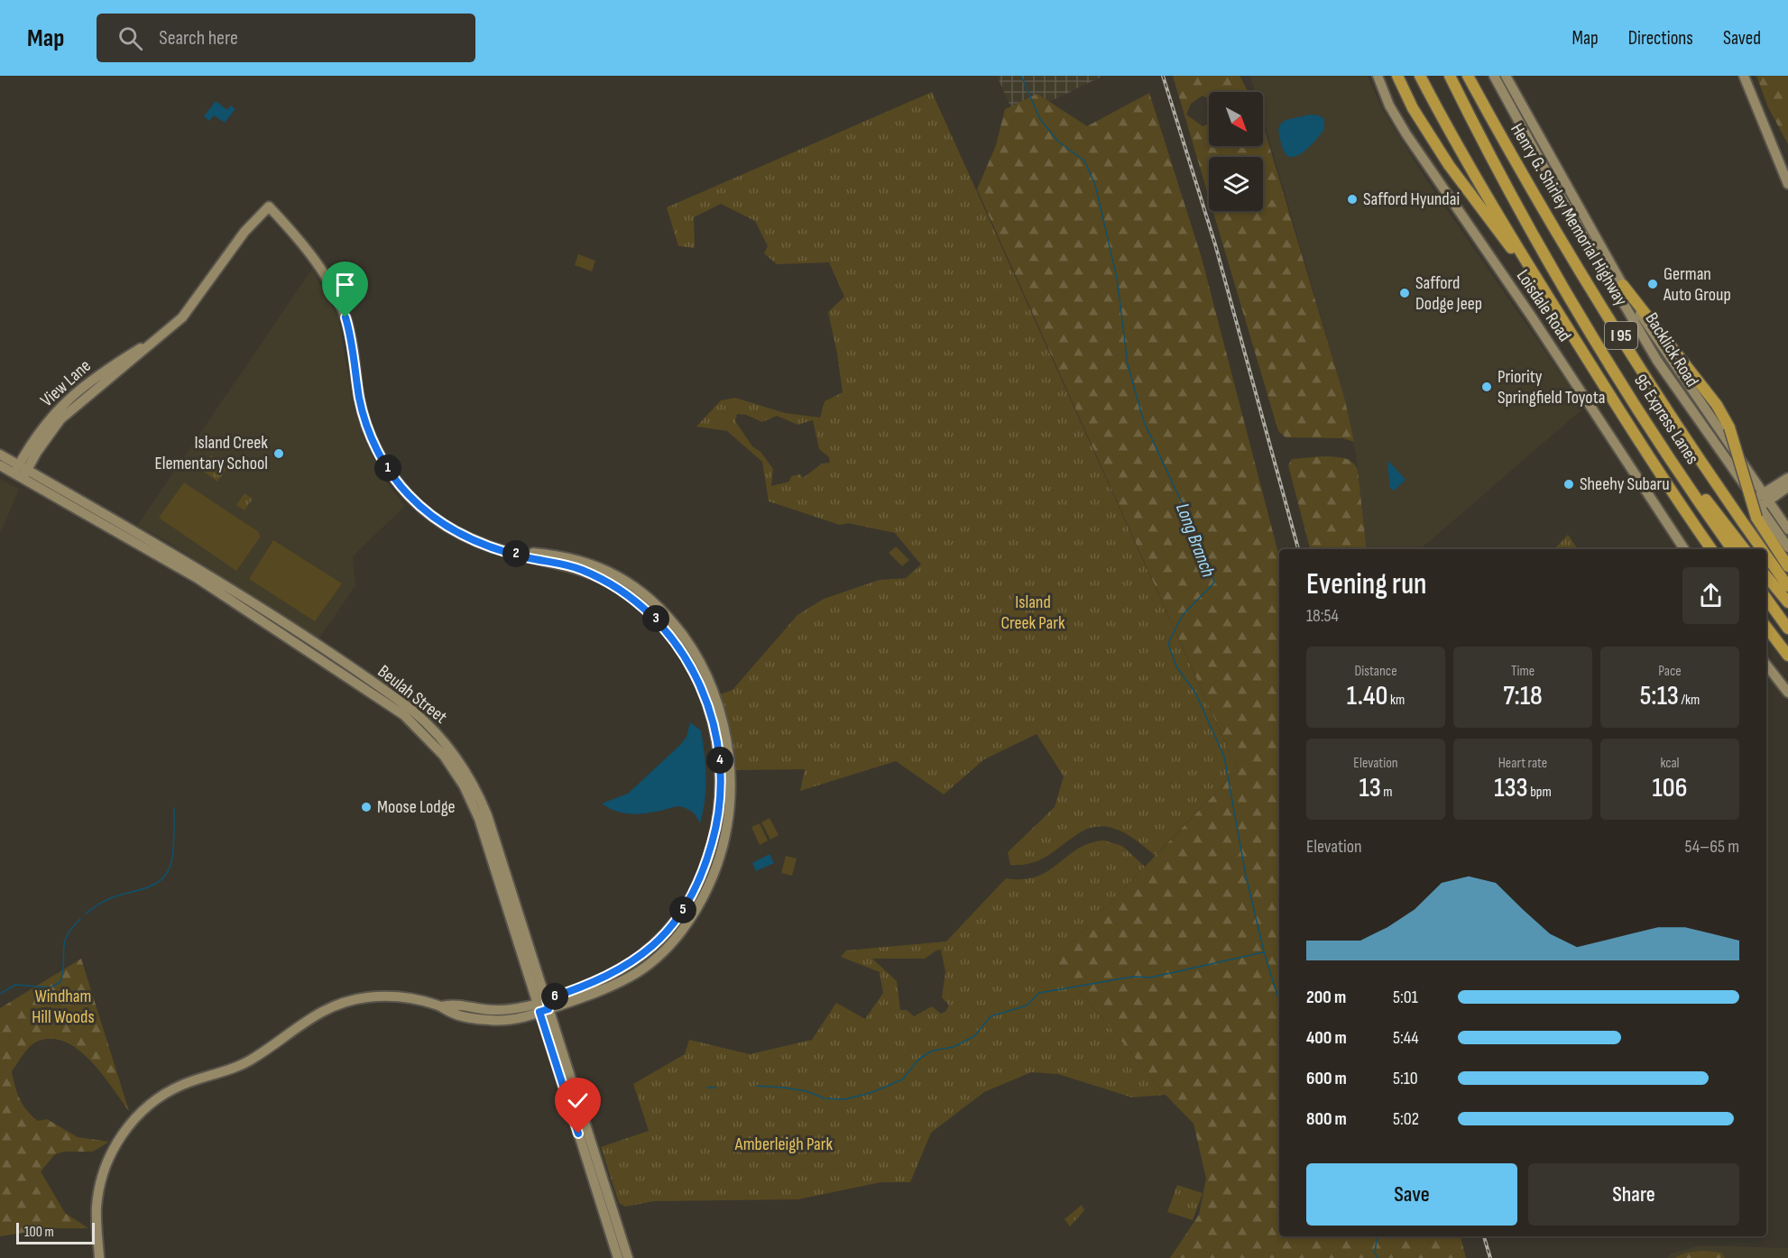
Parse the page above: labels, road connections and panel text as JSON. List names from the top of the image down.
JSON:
{
  "streets": {
    "highway": ["Henry G. Shirley Memorial Highway", "I 95", "95 Express Lanes"],
    "main road": [
      "Loisdale Road",
      "Backlick Road",
      "View Lane",
      "Beulah Street"
    ]
  },
  "crossings": [
    ["View Lane", "Beulah Street"]
  ],
  "water": ["Long Branch"],
  "parks": ["Island Creek Park", "Windham Hill Woods", "Amberleigh Park"],
  "places": [
    "Safford Hyundai",
    "German Auto Group",
    "Safford Dodge Jeep",
    "Priority Springfield Toyota",
    "Island Creek Elementary School",
    "Sheehy Subaru",
    "Moose Lodge"
  ],
  "scale_bar": "100 m",
  "north": "bottom right",
  "page": {
    "header": "Map",
    "search": "Search here",
    "nav": ["Map", "Directions", "Saved"],
    "pins": [
      "1",
      "2",
      "3",
      "4",
      "5",
      "6"
    ],
    "heading": ["Evening run", "18:54"],
    "stats": [
      ["Distance", "1.40 km"],
      ["Time", "7:18"],
      ["Pace", "5:13 /km"],
      ["Elevation", "13 m"],
      ["Heart rate", "133 bpm"],
      ["kcal", "106"]
    ],
    "chart": ["Elevation", "54–65 m"],
    "list": [
      {
        "name": "200 m",
        "note": "5:01"
      },
      {
        "name": "400 m",
        "note": "5:44"
      },
      {
        "name": "600 m",
        "note": "5:10"
      },
      {
        "name": "800 m",
        "note": "5:02"
      }
    ],
    "buttons": ["Save", "Share"],
    "scale": "100 m"
  }
}
